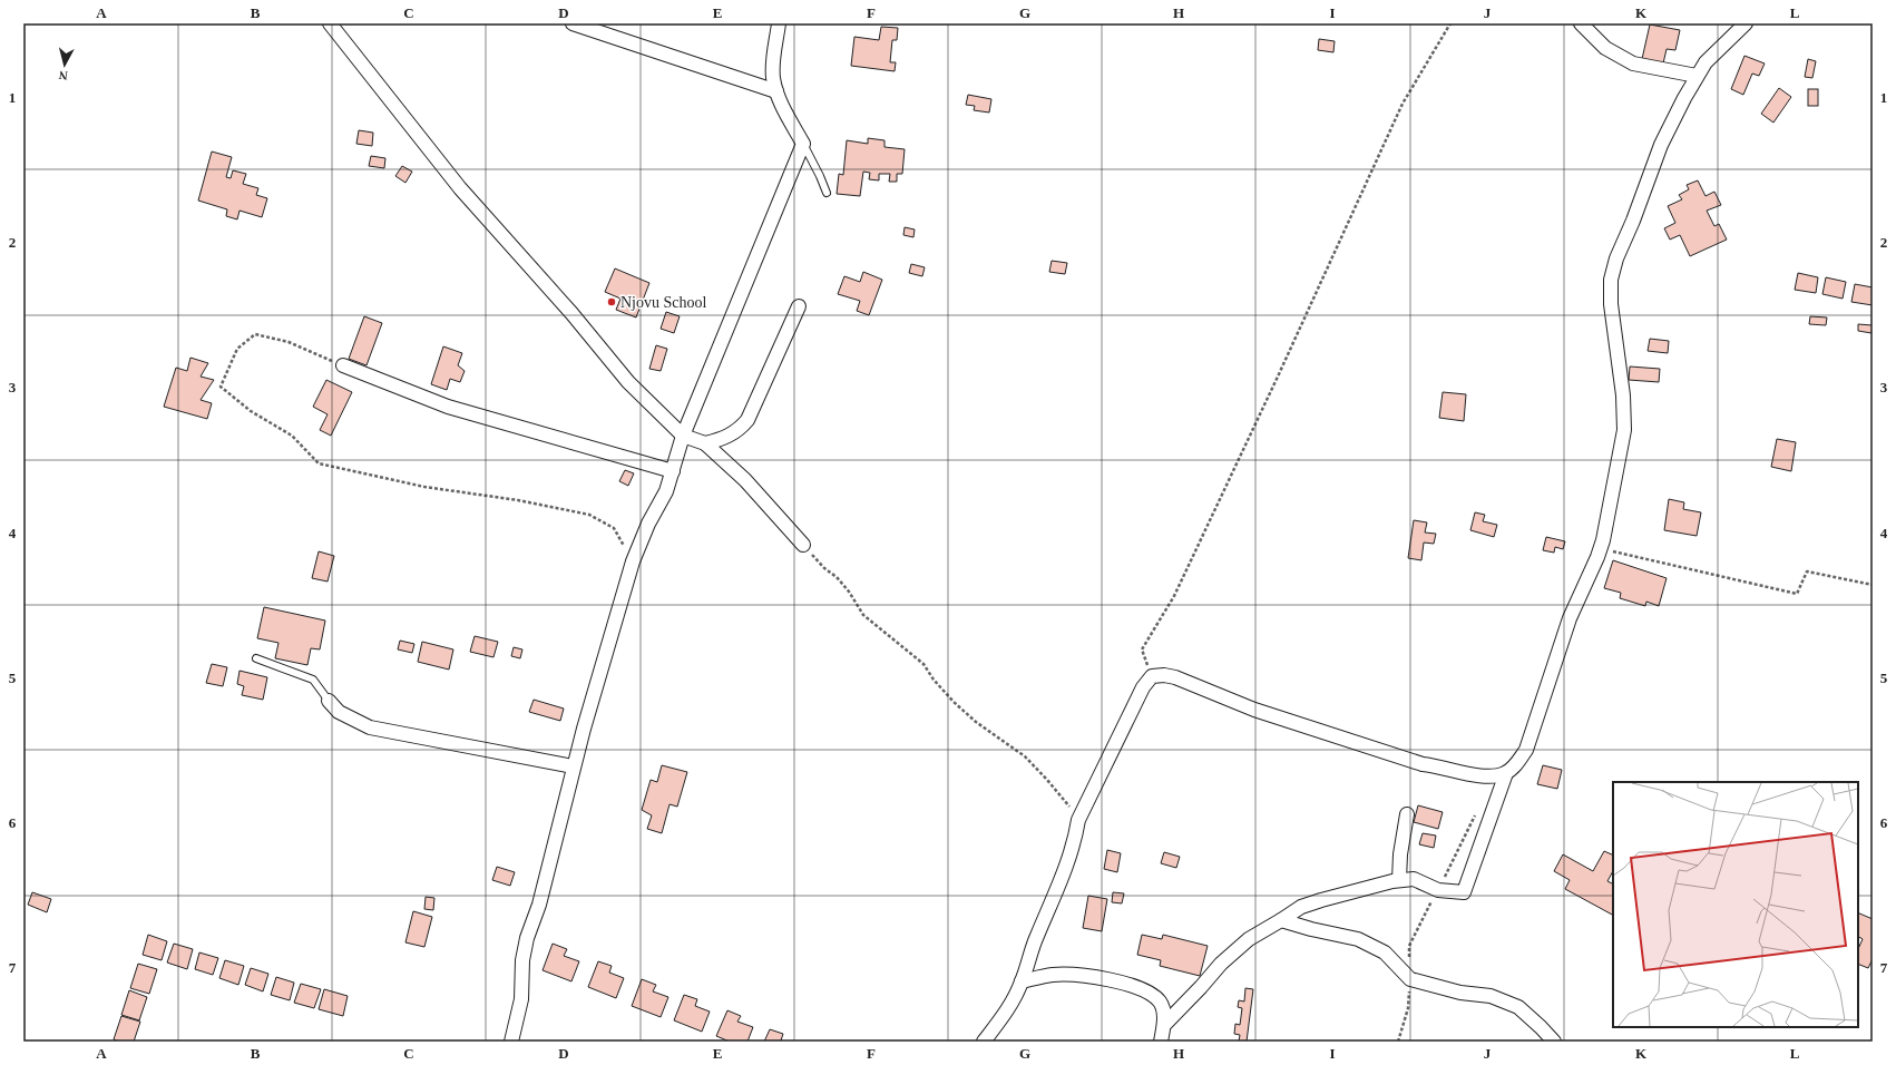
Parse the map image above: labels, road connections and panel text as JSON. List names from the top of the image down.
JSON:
{
  "places": ["Njovu School"],
  "north": "bottom",
  "grid": {
    "columns": [
      "A",
      "B",
      "C",
      "D",
      "E",
      "F",
      "G",
      "H",
      "I",
      "J",
      "K",
      "L"
    ],
    "rows": [
      "1",
      "2",
      "3",
      "4",
      "5",
      "6",
      "7"
    ]
  }
}
